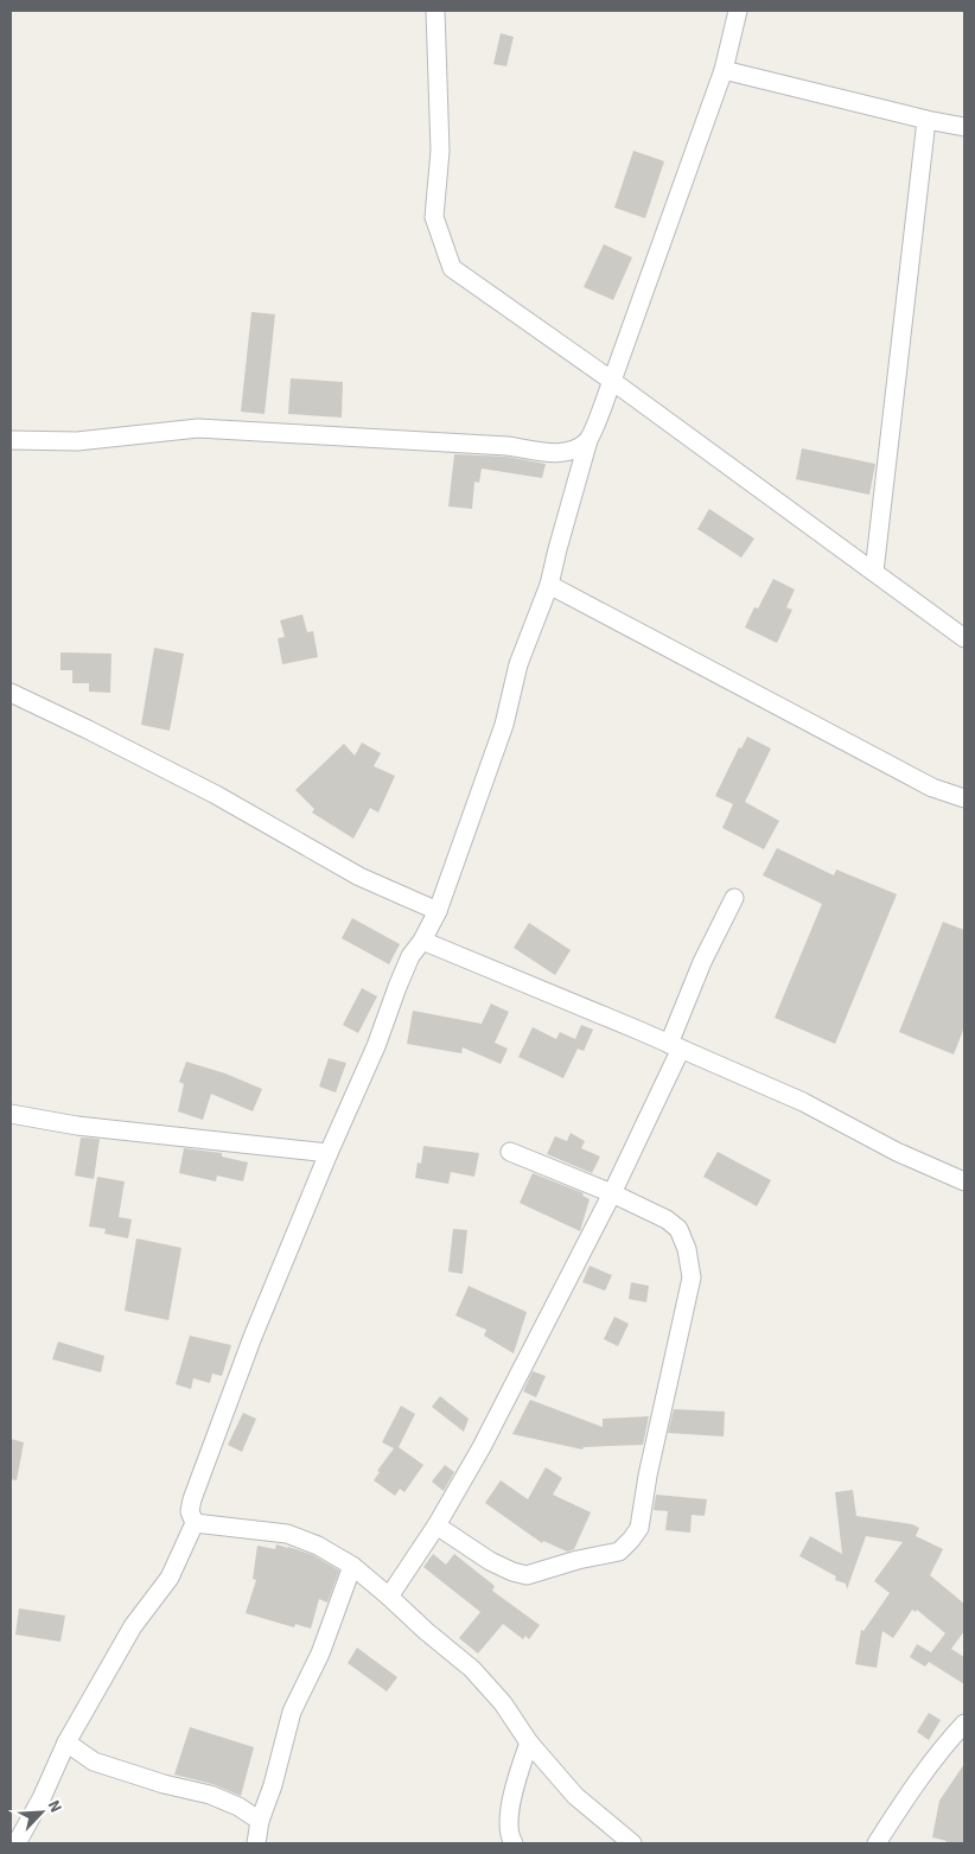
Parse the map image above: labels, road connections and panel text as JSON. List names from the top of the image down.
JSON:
{
  "north": "top right"
}
